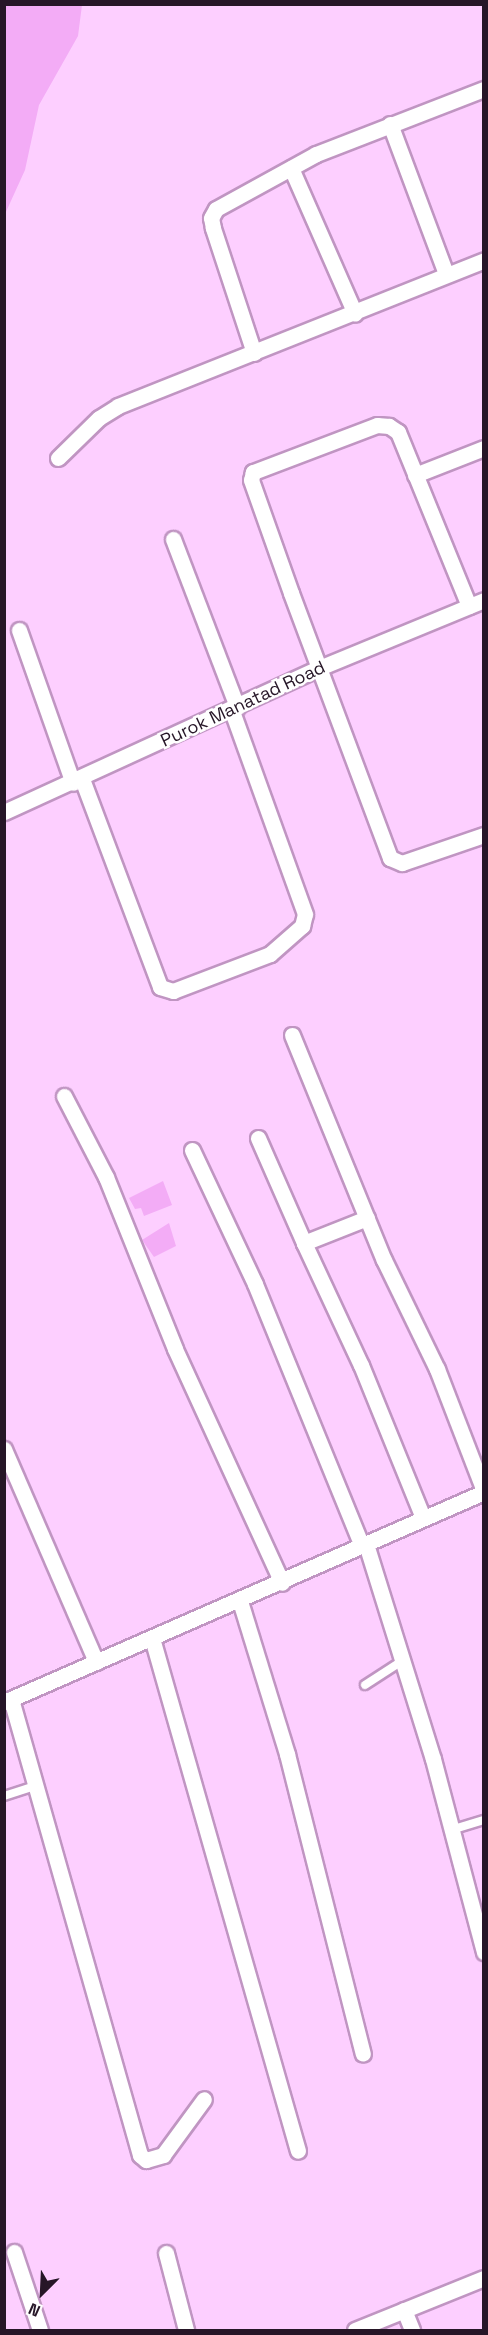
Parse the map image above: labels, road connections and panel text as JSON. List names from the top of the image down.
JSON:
{
  "streets": {
    "street": ["Purok Manatad Road"]
  },
  "north": "bottom left"
}
